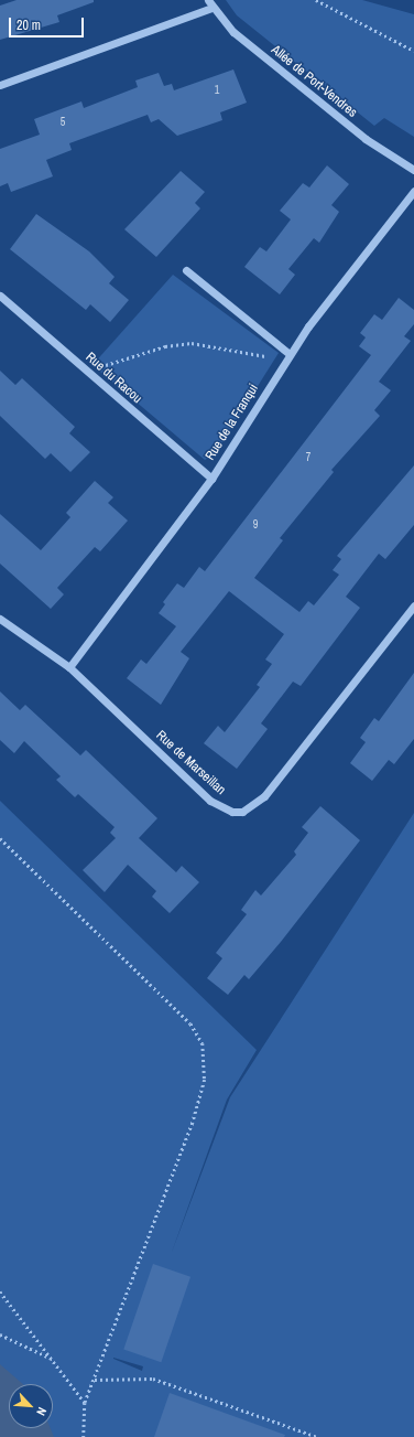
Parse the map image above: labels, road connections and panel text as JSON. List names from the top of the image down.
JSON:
{
  "streets": {
    "street": [
      "Allée de Port-Vendres",
      "Rue du Racou",
      "Rue de la Franqui",
      "Rue de Marseillan"
    ]
  },
  "crossings": [
    ["Rue du Racou", "Rue de la Franqui"],
    ["Rue de la Franqui", "Rue de Marseillan"]
  ],
  "house_numbers": [
    "1",
    "5",
    "7",
    "9"
  ],
  "scale_bar": "20 m",
  "north": "bottom right"
}
